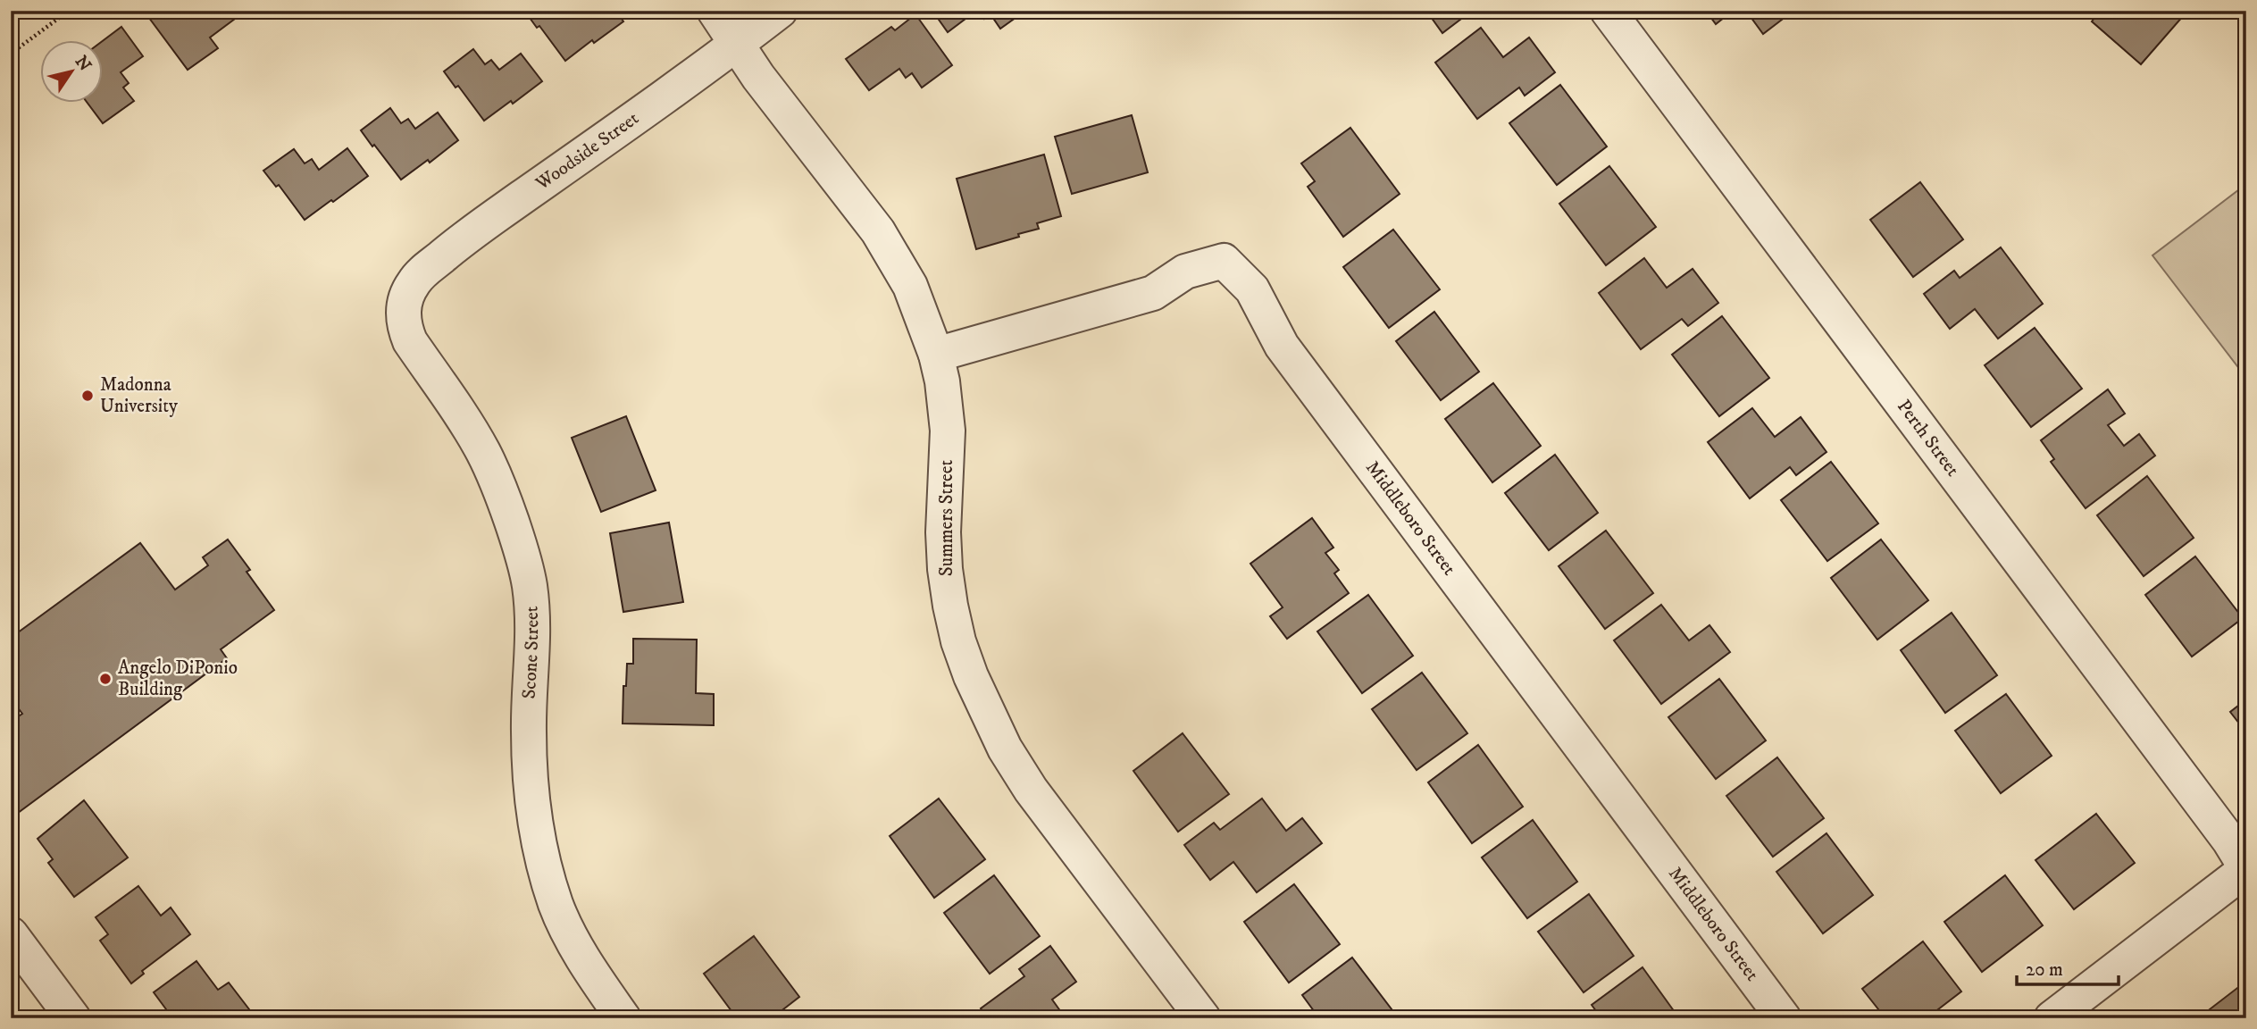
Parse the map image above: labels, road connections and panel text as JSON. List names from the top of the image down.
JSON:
{
  "streets": {
    "street": [
      "Woodside Street",
      "Perth Street",
      "Summers Street",
      "Middleboro Street",
      "Scone Street"
    ]
  },
  "crossings": [
    ["Woodside Street", "Summers Street"],
    ["Woodside Street", "Scone Street"],
    ["Summers Street", "Middleboro Street"]
  ],
  "places": ["Madonna University", "Angelo DiPonio Building"],
  "scale_bar": "20 m",
  "north": "top right"
}
